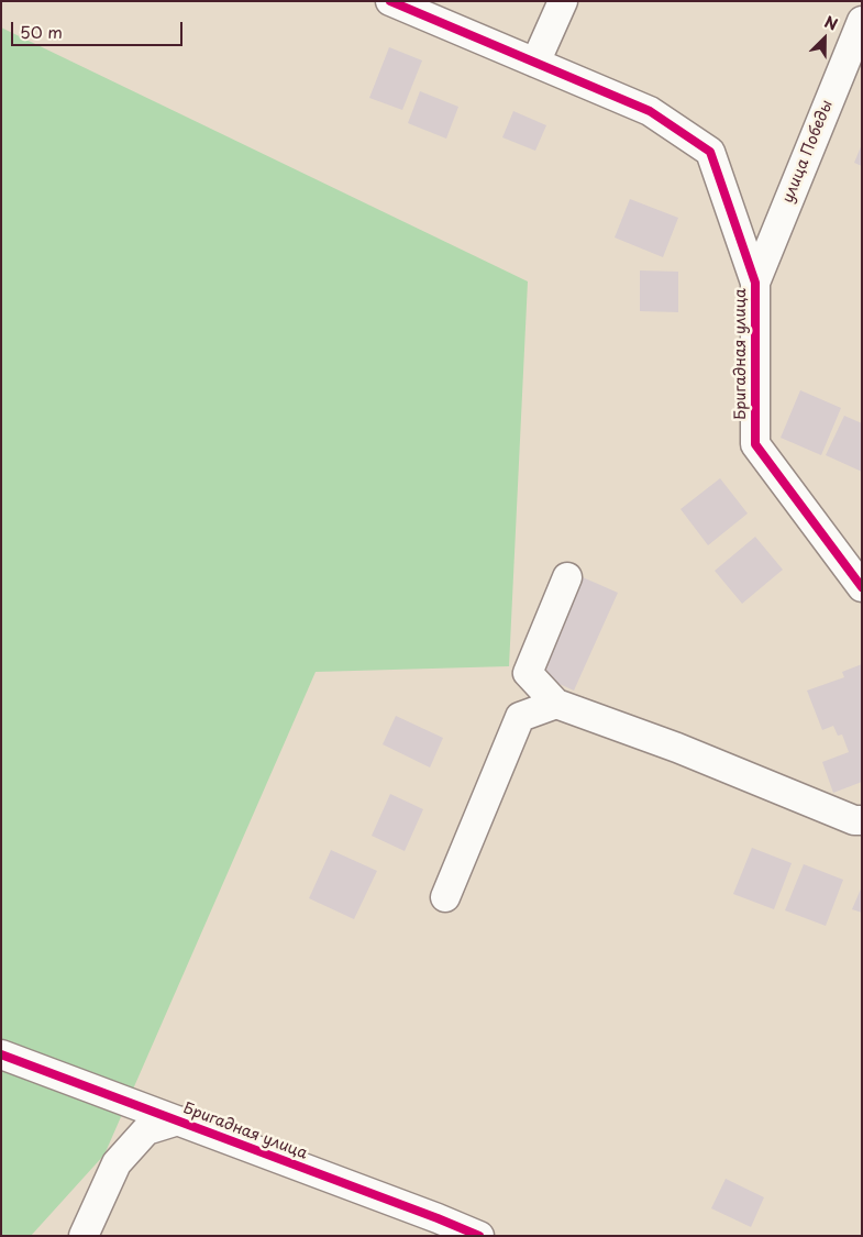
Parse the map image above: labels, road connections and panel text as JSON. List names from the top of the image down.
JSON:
{
  "streets": {
    "street": ["улица Победы", "Бригадная улица"]
  },
  "crossings": [
    ["улица Победы", "Бригадная улица"]
  ],
  "scale_bar": "50 m",
  "north": "top right"
}
